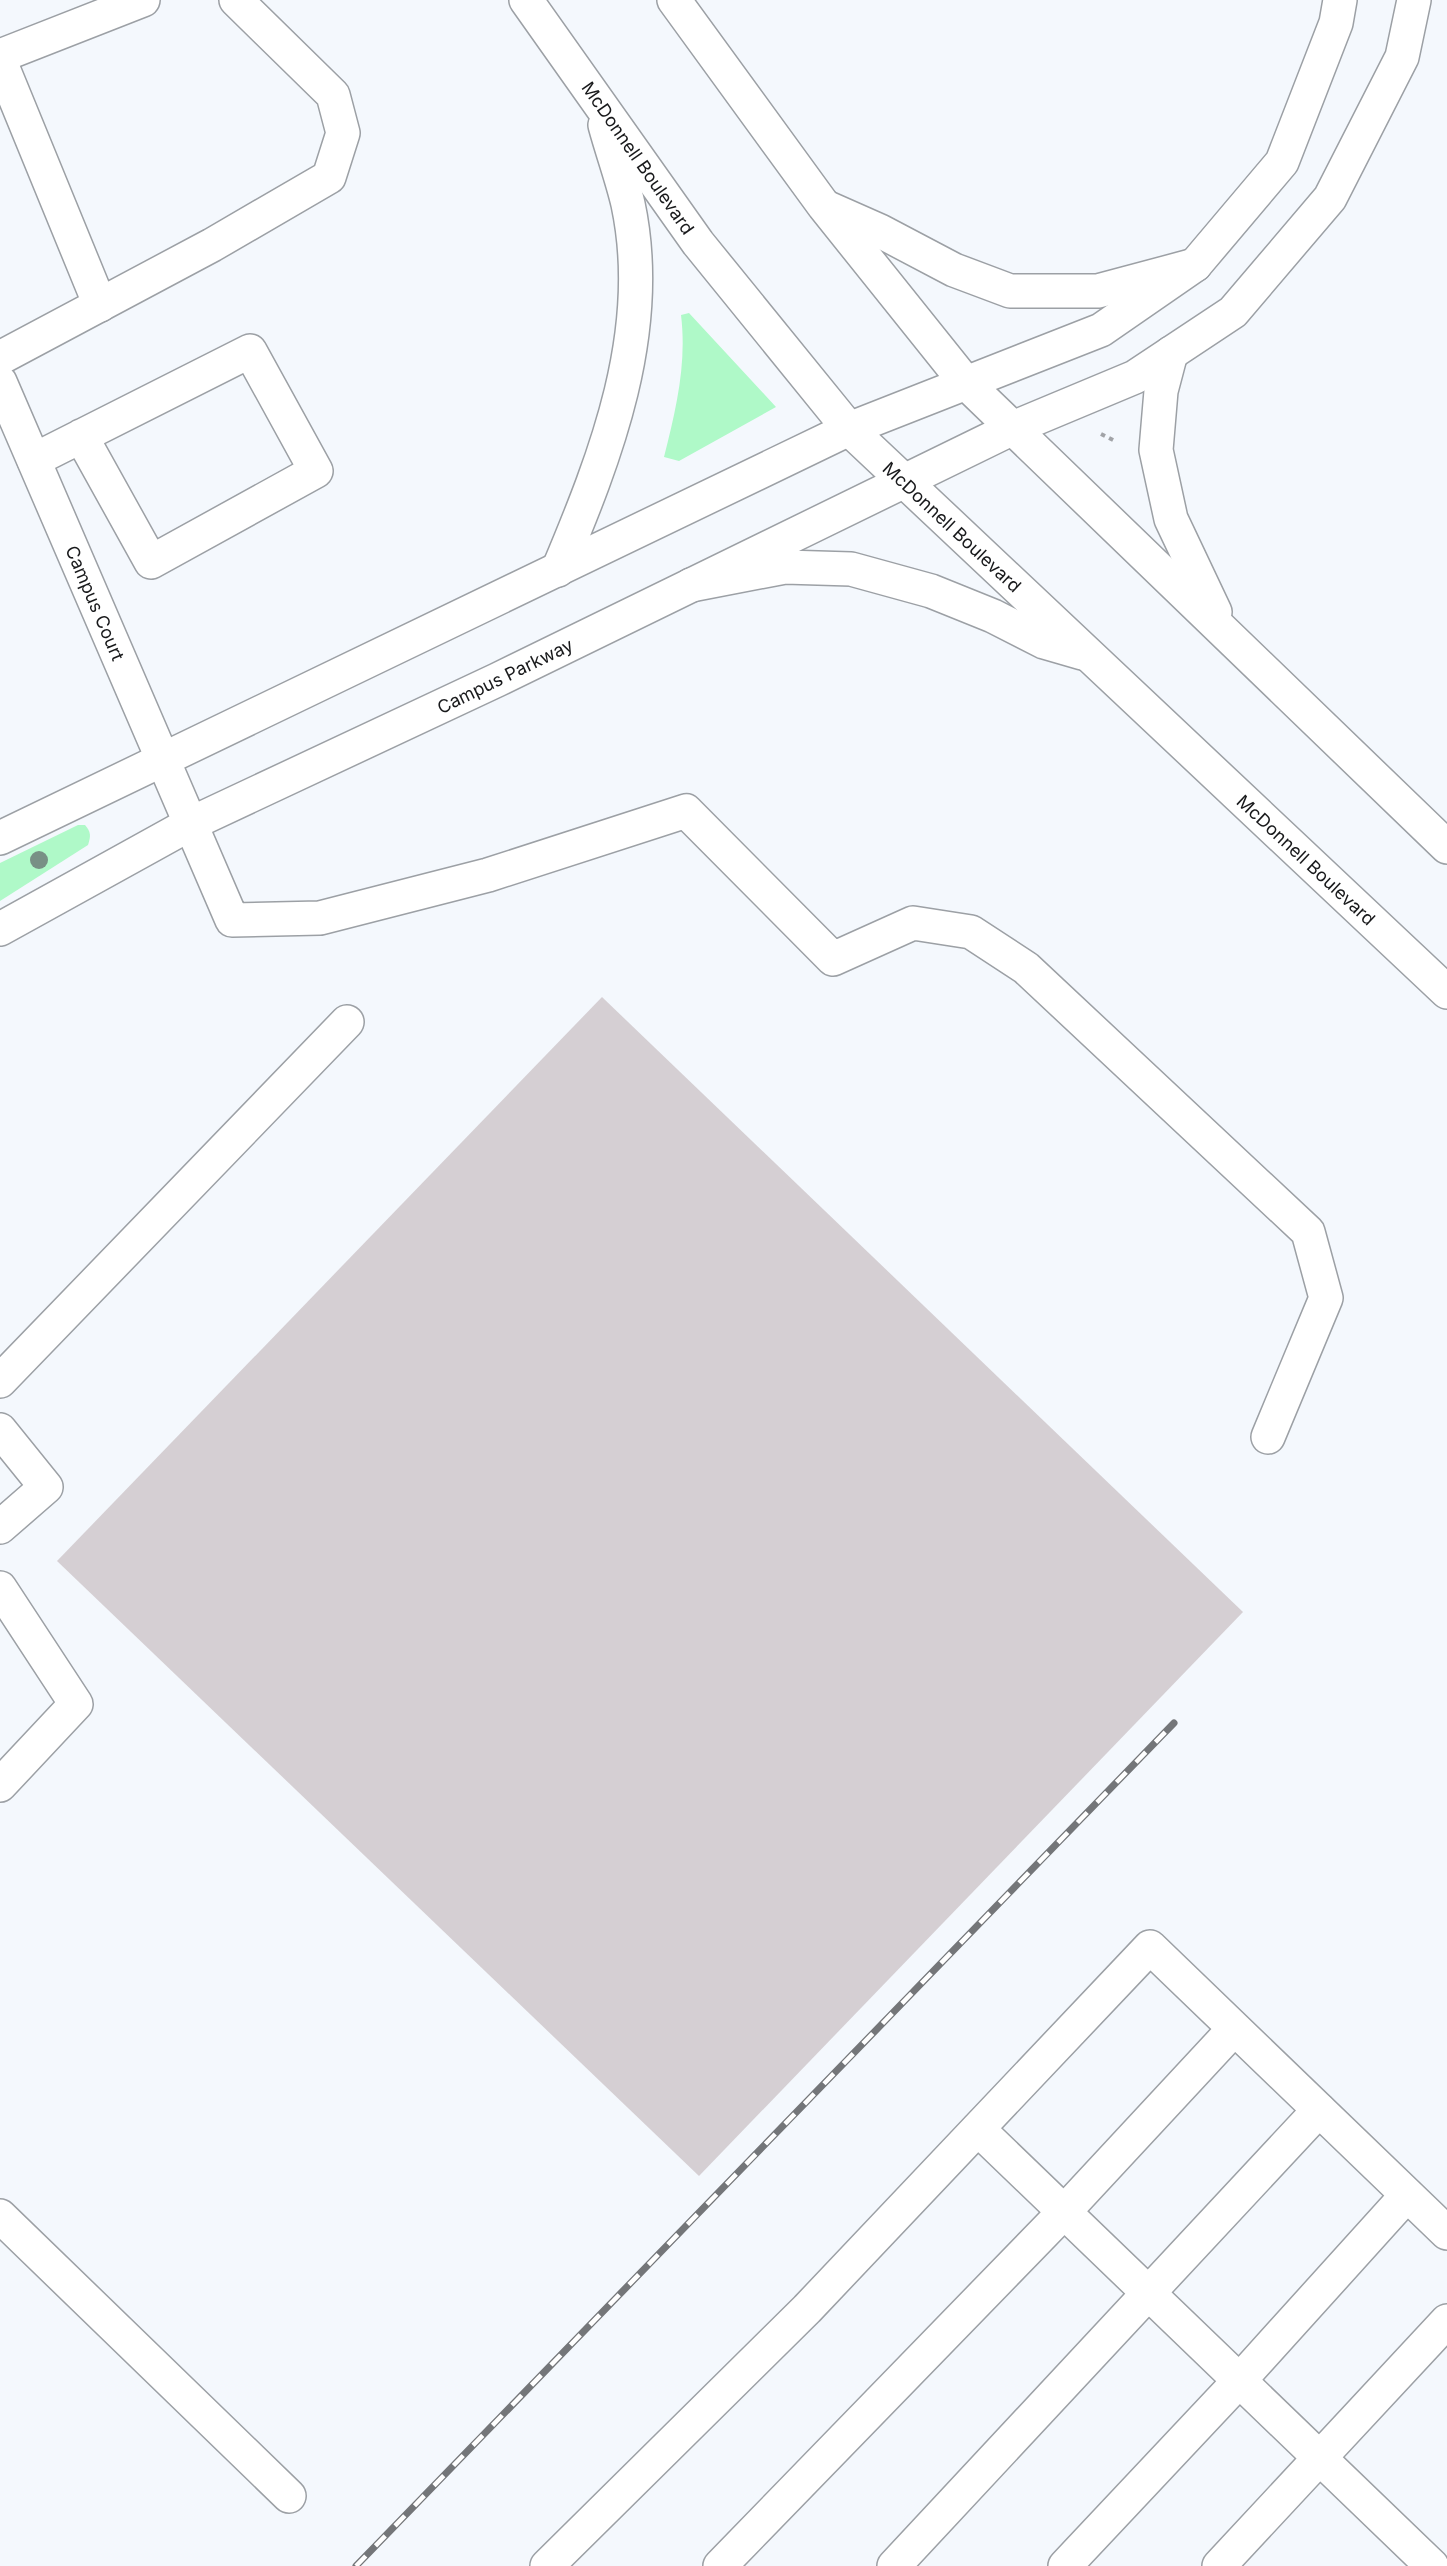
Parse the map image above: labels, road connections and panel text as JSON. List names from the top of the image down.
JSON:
{
  "streets": {
    "main road": ["McDonnell Boulevard", "Campus Court", "Campus Parkway"]
  },
  "crossings": [
    ["McDonnell Boulevard", "Campus Parkway"],
    ["Campus Court", "Campus Parkway"]
  ]
}
